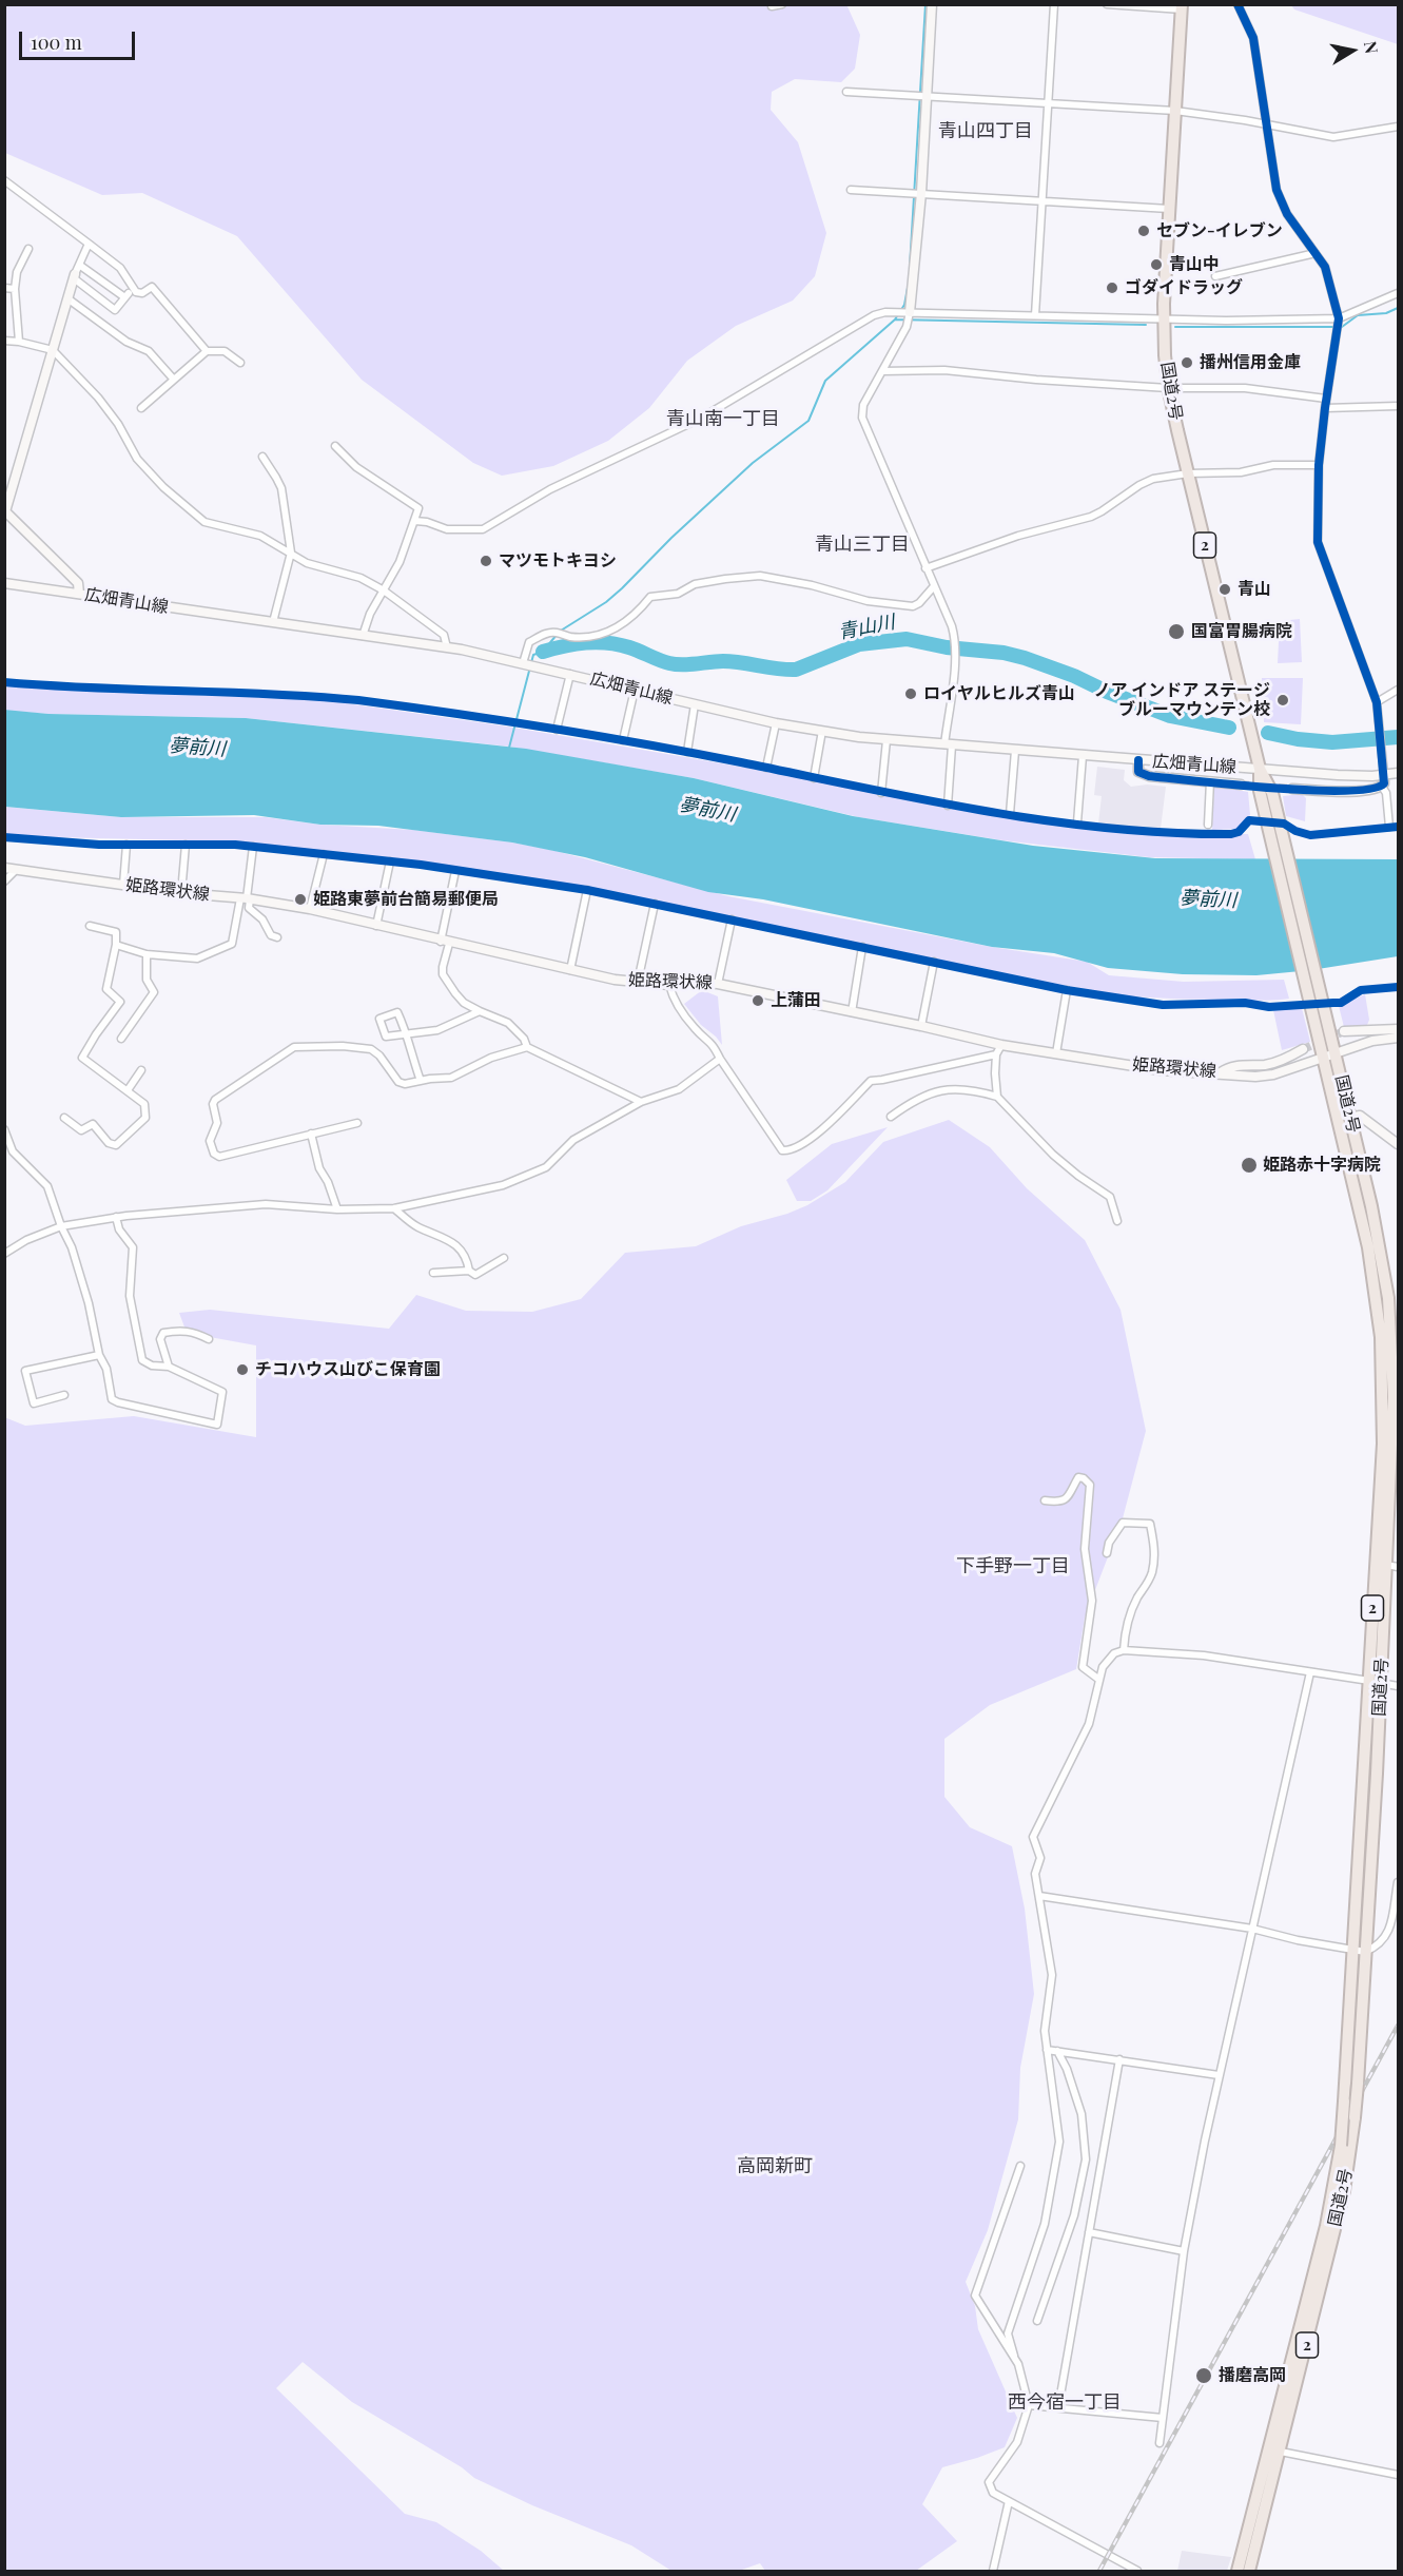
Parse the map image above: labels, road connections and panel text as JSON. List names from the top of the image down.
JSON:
{
  "streets": {
    "highway": ["国道2号", "2"],
    "main road": ["広畑青山線", "姫路環状線"]
  },
  "crossings": [
    ["国道2号", "広畑青山線"],
    ["国道2号", "姫路環状線"]
  ],
  "districts": [
    "青山四丁目",
    "青山南一丁目",
    "青山三丁目",
    "下手野一丁目",
    "高岡新町",
    "西今宿一丁目"
  ],
  "water": ["青山川", "夢前川"],
  "places": [
    "セブン-イレブン",
    "青山中",
    "ゴダイドラッグ",
    "播州信用金庫",
    "マツモトキヨシ",
    "青山",
    "国富胃腸病院",
    "ロイヤルヒルズ青山",
    "ノア インドア ステージ ブルーマウンテン校",
    "姫路東夢前台簡易郵便局",
    "上蒲田",
    "姫路赤十字病院",
    "チコハウス山びこ保育園",
    "播磨高岡"
  ],
  "scale_bar": "100 m",
  "north": "right"
}
